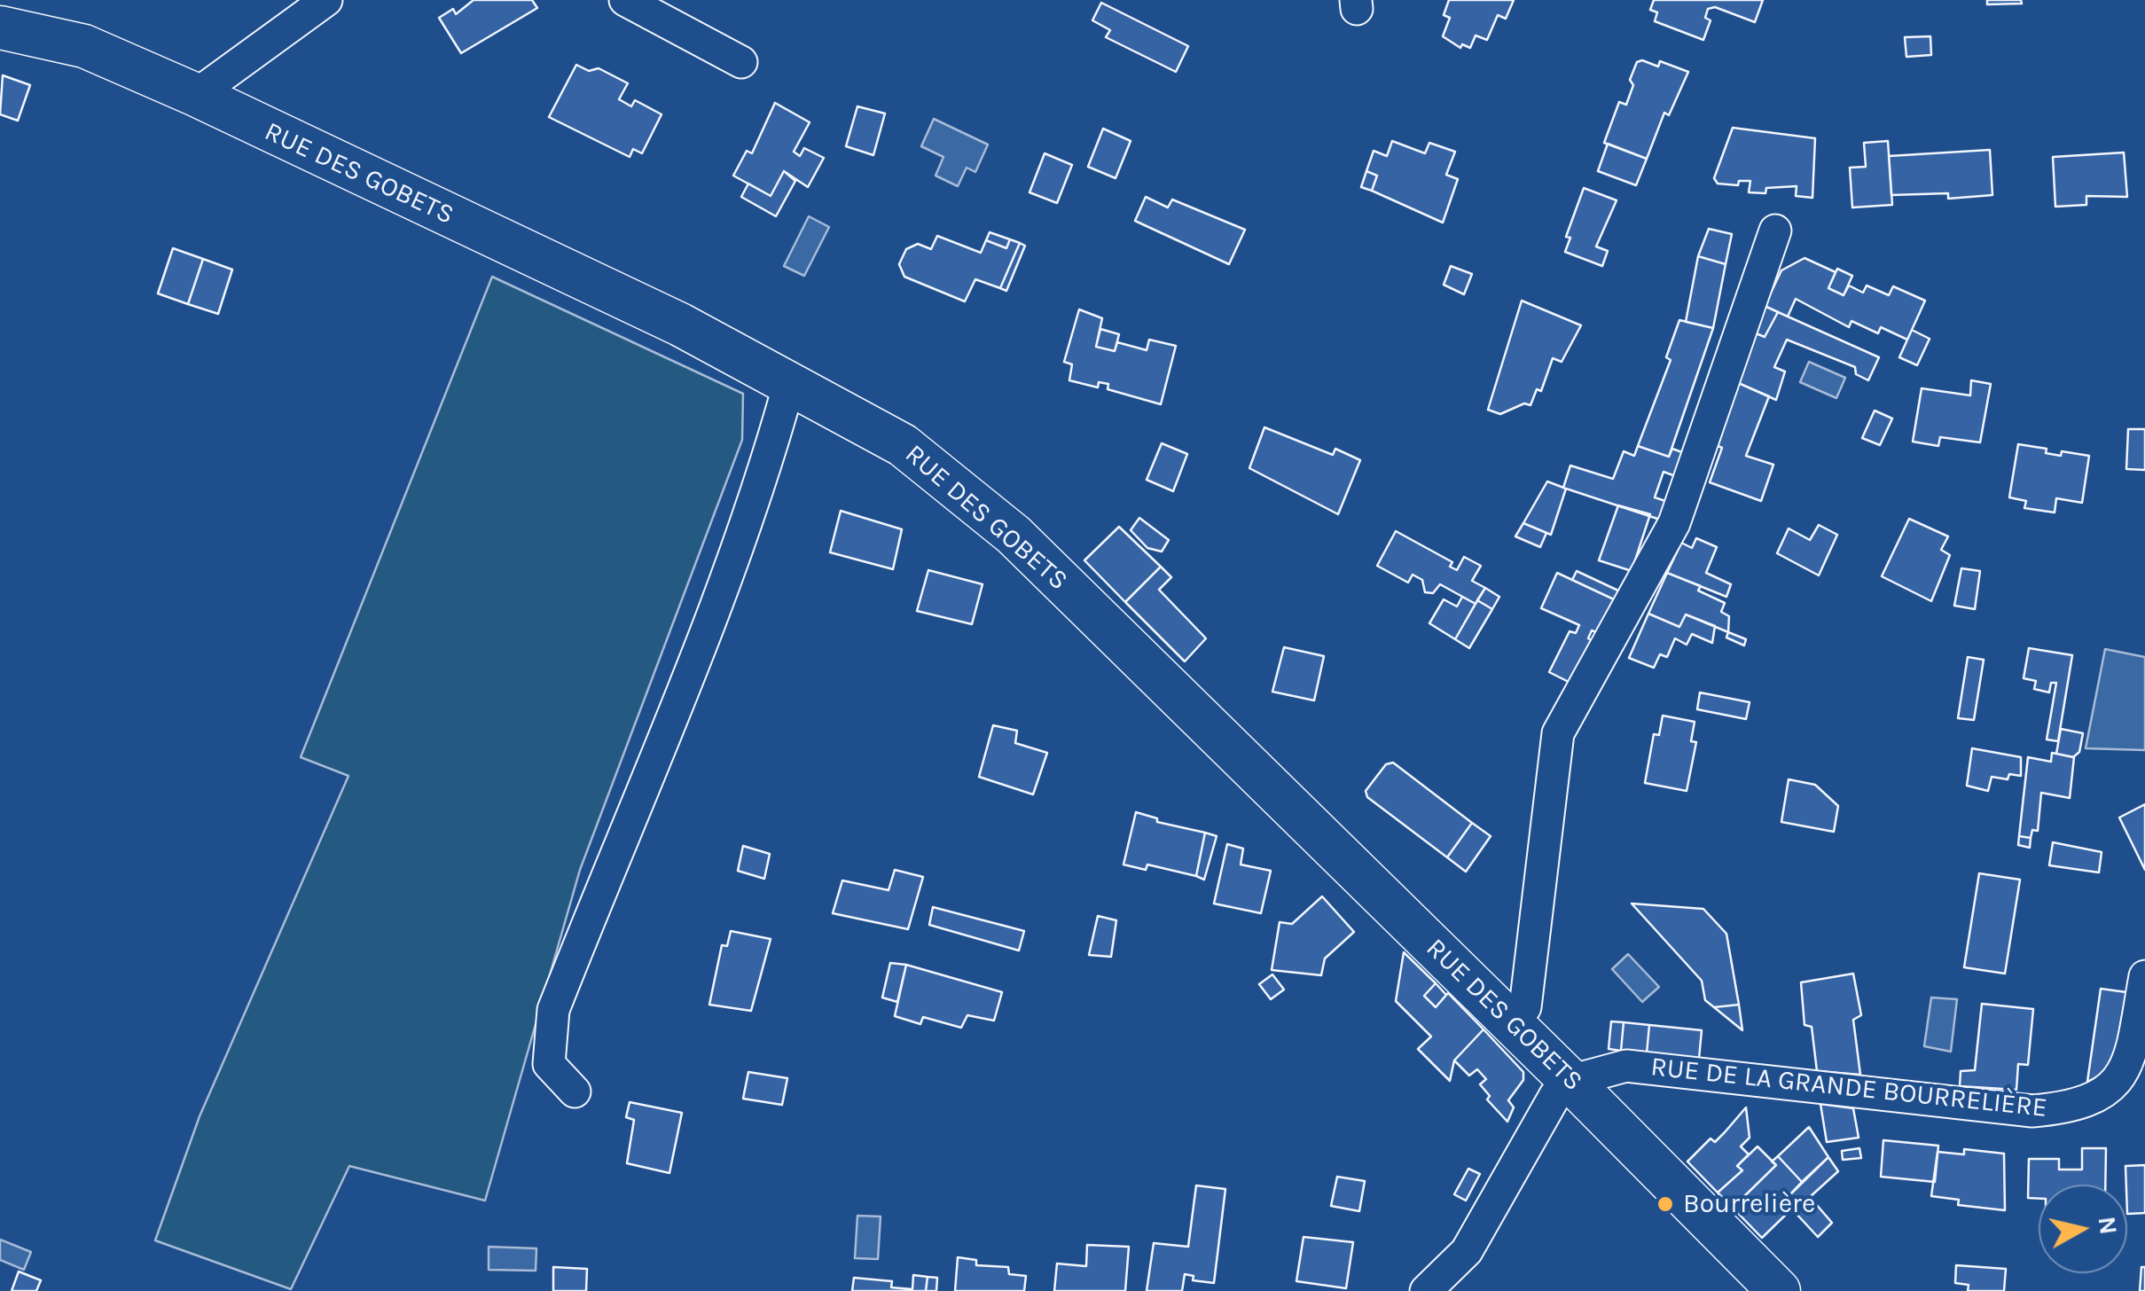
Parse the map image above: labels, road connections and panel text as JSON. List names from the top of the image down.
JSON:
{
  "streets": {
    "main road": ["RUE DES GOBETS"],
    "street": ["RUE DE LA GRANDE BOURRELIÈRE"]
  },
  "crossings": [
    ["RUE DES GOBETS", "RUE DE LA GRANDE BOURRELIÈRE"]
  ],
  "places": ["Bourrelière"],
  "north": "right"
}
